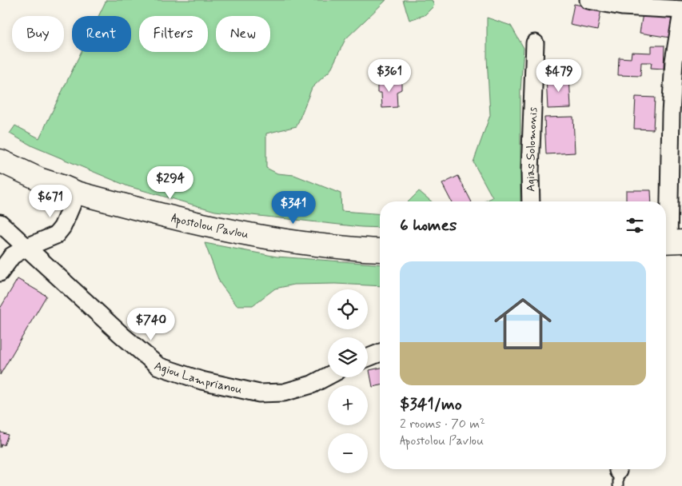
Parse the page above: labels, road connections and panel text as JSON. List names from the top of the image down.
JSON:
{
  "streets": {
    "main road": ["Apostolou Pavlou"],
    "street": ["Agias Solomonis", "Agiou Lamprianou"]
  },
  "page": {
    "chip": [
      "Buy",
      "Rent",
      "Filters",
      "New"
    ],
    "price": [
      "$361",
      "$479",
      "$294",
      "$671",
      "$341",
      "$740"
    ],
    "heading": "6 homes",
    "list": [
      {
        "name": "$341/mo",
        "note": "2 rooms · 70 m² · Apostolou Pavlou"
      }
    ],
    "map_buttons": ["+", "−"]
  }
}
